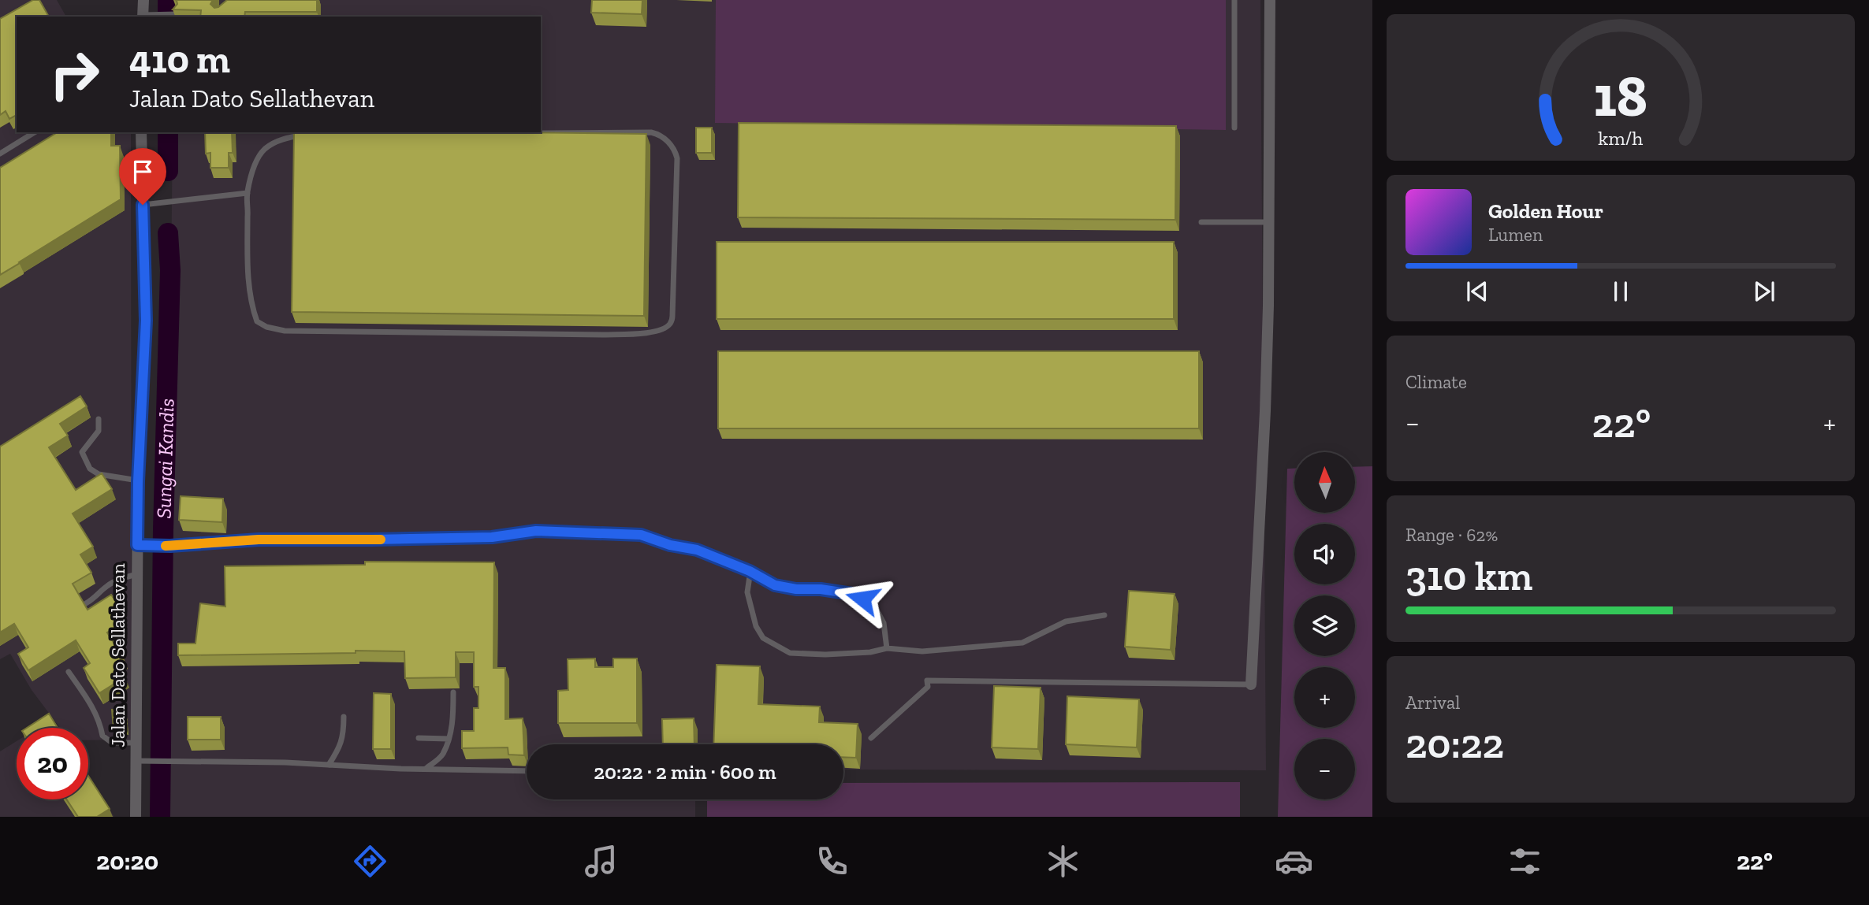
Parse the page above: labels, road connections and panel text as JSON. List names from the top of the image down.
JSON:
{
  "streets": {
    "street": ["Jalan Dato Sellathevan"]
  },
  "water": ["Sungai Kandis"],
  "north": "top",
  "page": {
    "turn": ["410 m", "Jalan Dato Sellathevan"],
    "song": ["Golden Hour", "Lumen"],
    "tile": [
      "Climate",
      ["Range · 62%", "310 km"],
      ["Arrival", "20:22"]
    ],
    "heat": ["−", "22°", "+"],
    "map_buttons": ["+", "−"],
    "limit": "20",
    "trip": "20:22 · 2 min · 600 m",
    "tabs": ["20:20", "22°"],
    "gauge": ["18", "km/h"]
  }
}
